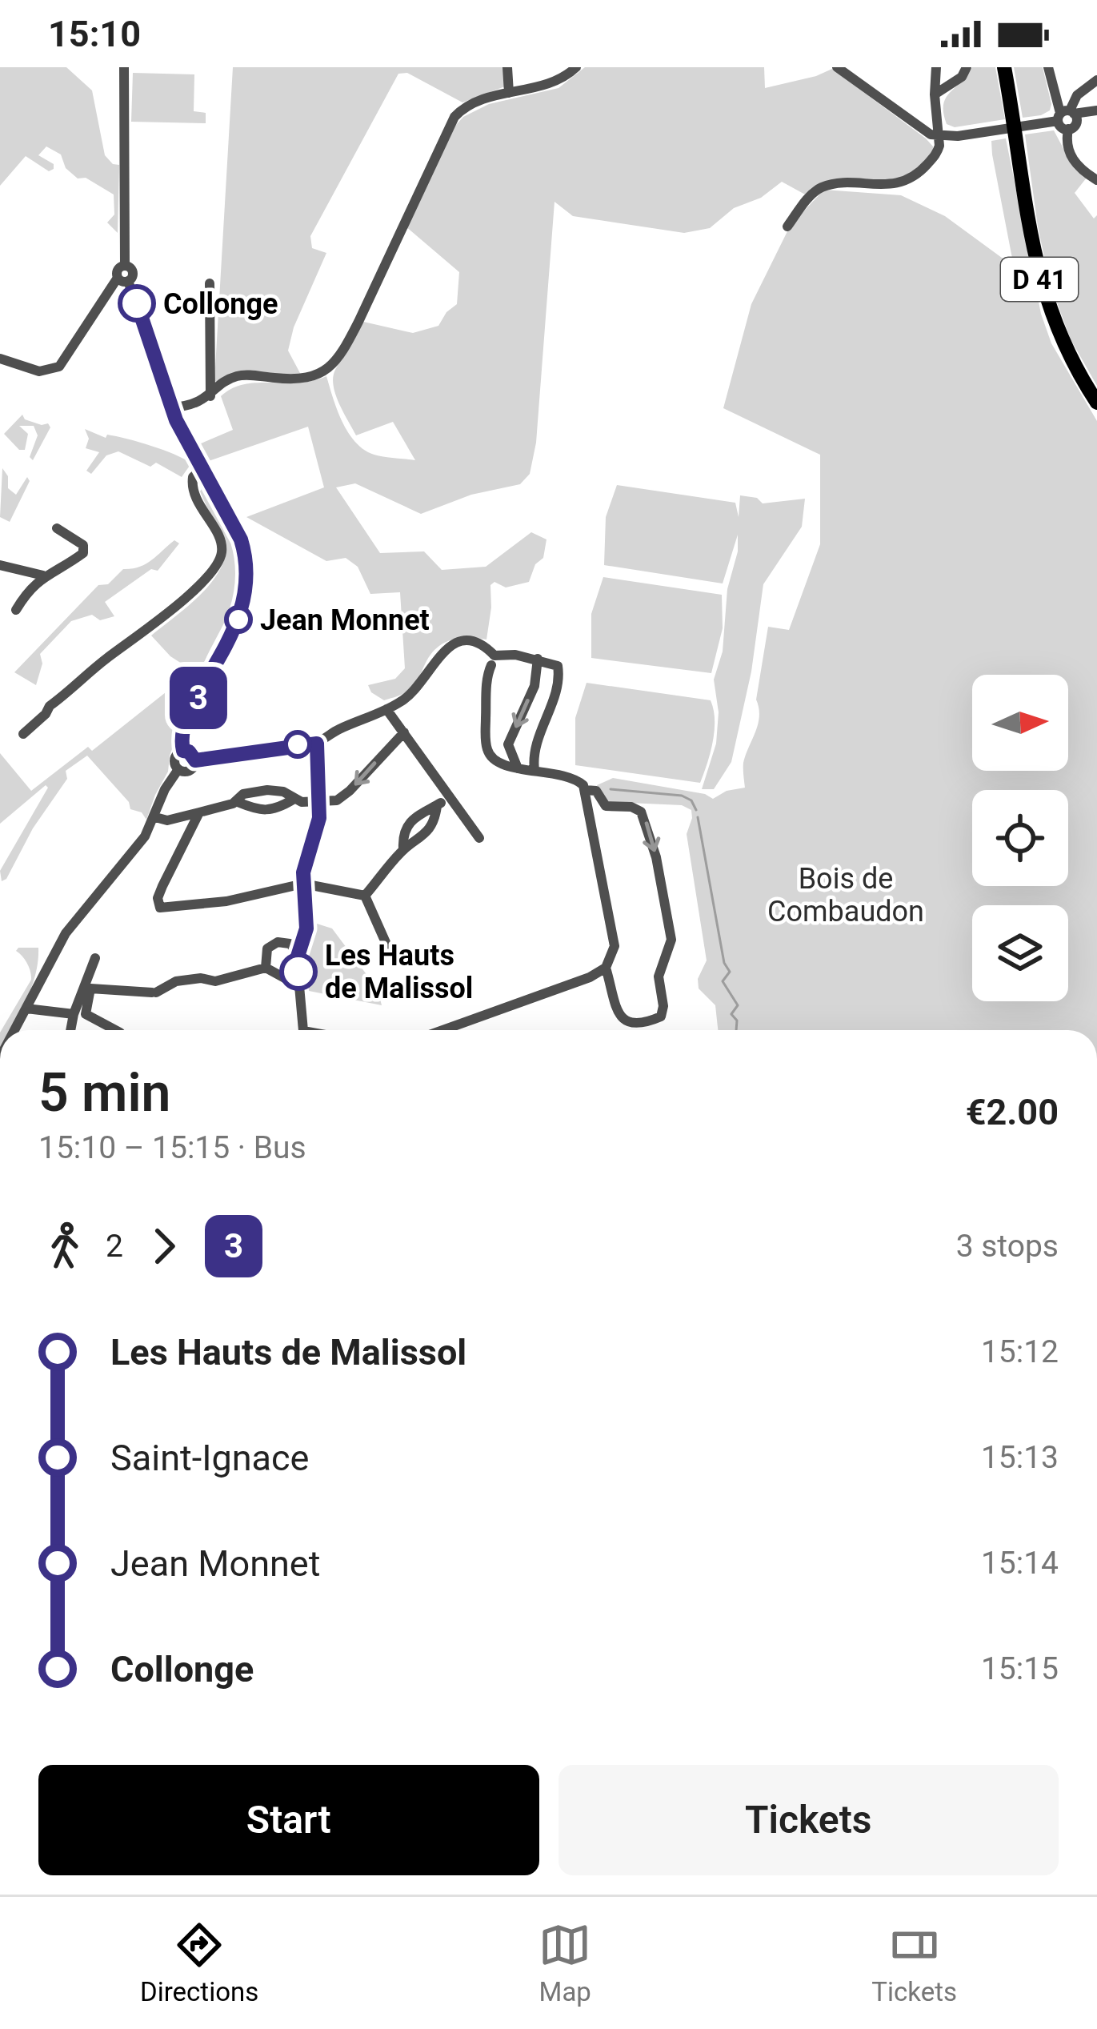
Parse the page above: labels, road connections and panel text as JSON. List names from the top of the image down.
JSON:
{
  "streets": {
    "main road": ["D 41"]
  },
  "parks": ["Bois de Combaudon"],
  "places": ["Collonge", "Jean Monnet", "Les Hauts de Malissol"],
  "lines": ["bus line 3"],
  "north": "right",
  "page": {
    "status": "15:10",
    "on_map": "3",
    "heading": ["5 min", "15:10 – 15:15 · Bus", "€2.00"],
    "legs": ["2", "3", "3 stops"],
    "list": [
      {
        "name": "Les Hauts de Malissol",
        "value": "15:12"
      },
      {
        "name": "Saint-Ignace",
        "value": "15:13"
      },
      {
        "name": "Jean Monnet",
        "value": "15:14"
      },
      {
        "name": "Collonge",
        "value": "15:15"
      }
    ],
    "buttons": ["Start", "Tickets"],
    "tabs": ["Directions", "Map", "Tickets"]
  }
}
